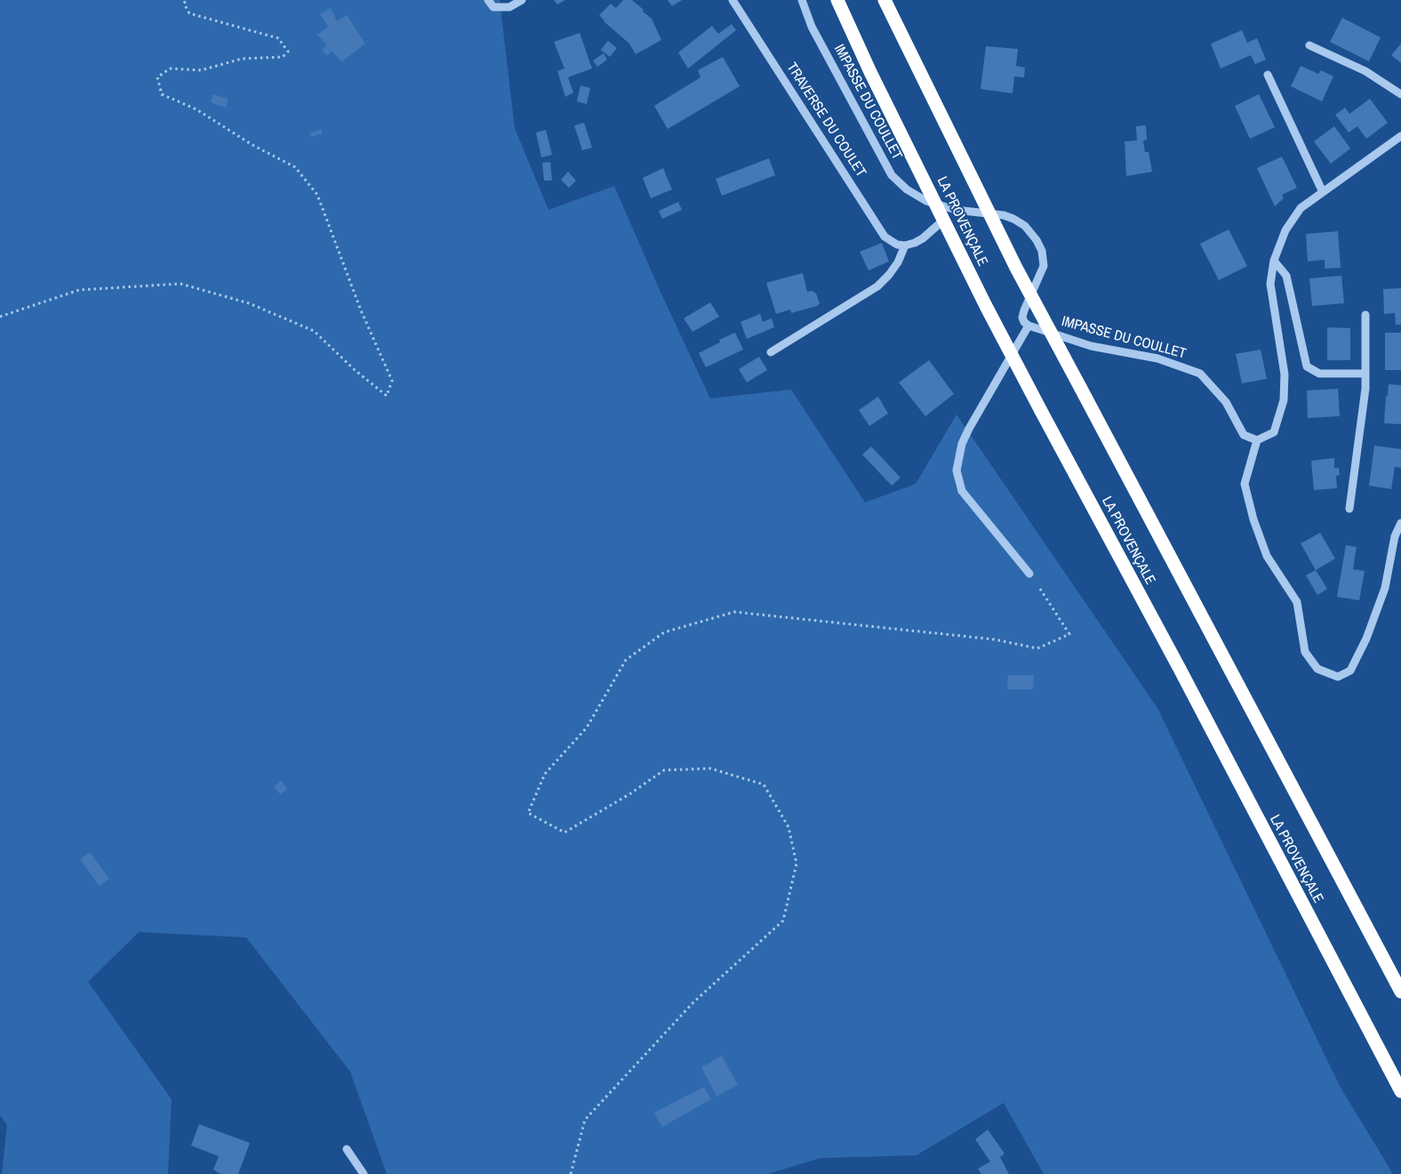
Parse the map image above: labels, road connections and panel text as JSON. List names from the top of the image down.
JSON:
{
  "streets": {
    "highway": ["LA PROVENÇALE"],
    "street": ["IMPASSE DU COULLET", "TRAVERSE DU COULET"]
  }
}
